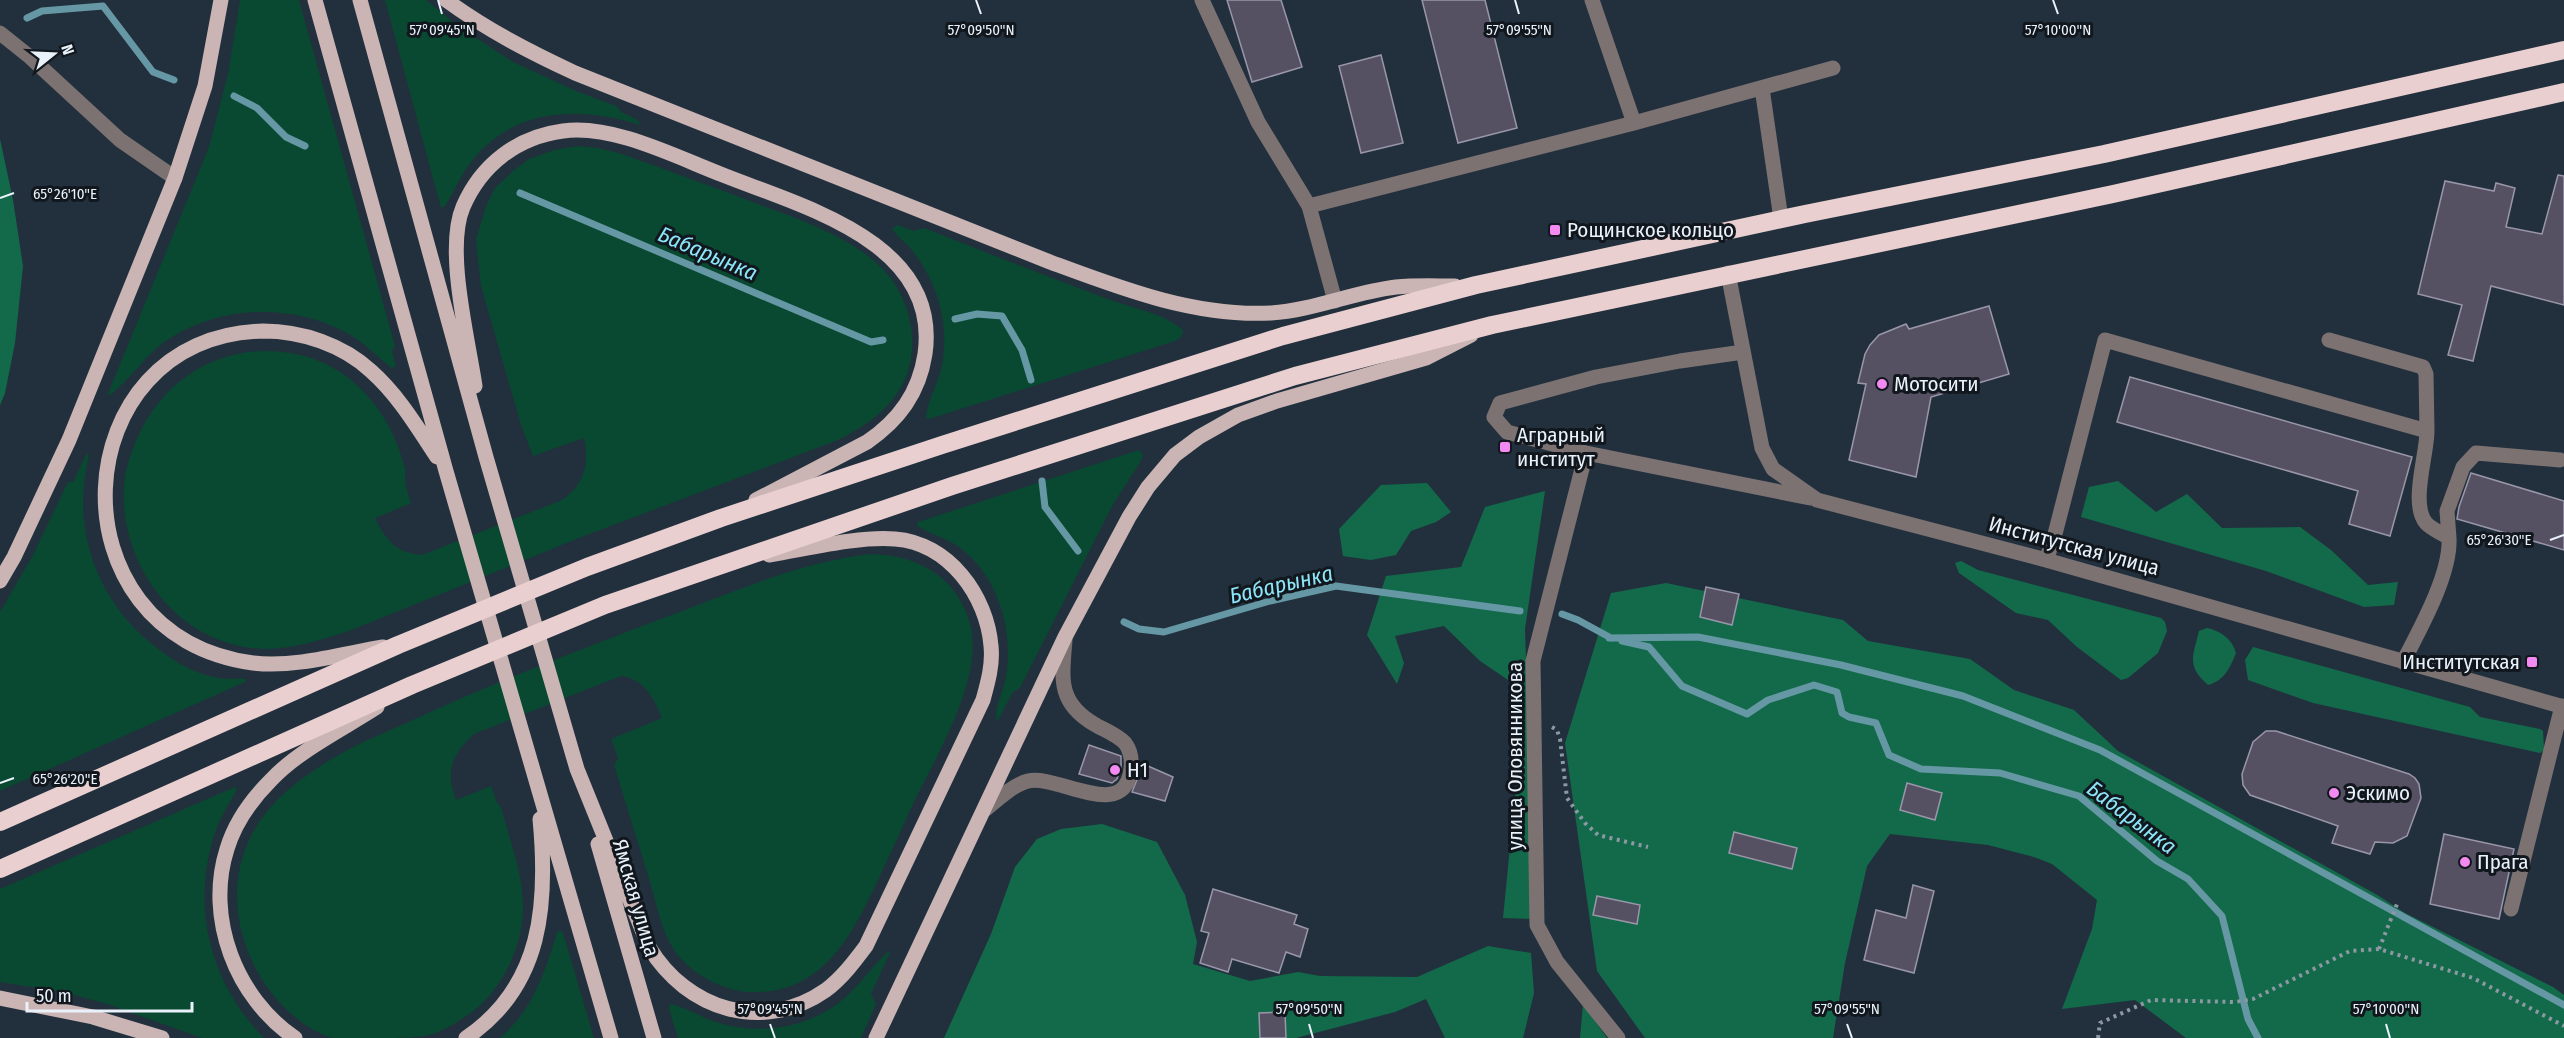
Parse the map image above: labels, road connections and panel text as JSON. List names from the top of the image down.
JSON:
{
  "streets": {
    "main road": ["Ямская улица"],
    "street": ["Институтская улица", "улица Оловянникова"]
  },
  "water": ["Бабарынка"],
  "places": {
    "transit": ["Рощинское кольцо", "Аграрный институт", "Институтская"],
    "other": [
      "Мотосити",
      "Н1",
      "Эскимо",
      "Прага"
    ]
  },
  "scale_bar": "50 m",
  "north": "right",
  "coordinates": [
    "57°09'45\"N",
    "57°09'50\"N",
    "57°09'55\"N",
    "57°10'00\"N",
    "65°26'10\"E",
    "65°26'30\"E",
    "65°26'20\"E"
  ]
}
